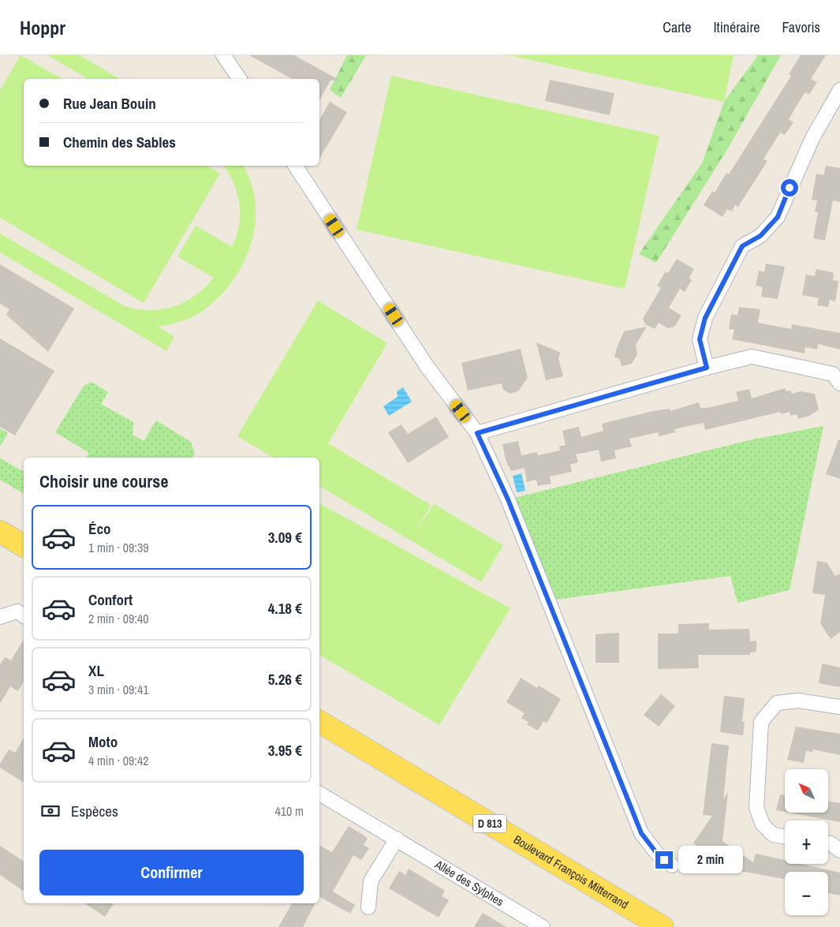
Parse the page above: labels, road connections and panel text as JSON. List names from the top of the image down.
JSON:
{
  "streets": {
    "main road": ["D 813", "Boulevard François Mitterrand"],
    "street": ["Allée des Sylphes"]
  },
  "north": "top left",
  "page": {
    "header": "Hoppr",
    "nav": ["Carte", "Itinéraire", "Favoris"],
    "banner": ["Rue Jean Bouin", "Chemin des Sables"],
    "heading": "Choisir une course",
    "list": [
      {
        "name": "Éco",
        "note": "1 min · 09:39",
        "value": "3.09 €"
      },
      {
        "name": "Confort",
        "note": "2 min · 09:40",
        "value": "4.18 €"
      },
      {
        "name": "XL",
        "note": "3 min · 09:41",
        "value": "5.26 €"
      },
      {
        "name": "Moto",
        "note": "4 min · 09:42",
        "value": "3.95 €"
      }
    ],
    "map_buttons": ["+", "−"],
    "pay": ["Espèces", "410 m"],
    "buttons": "Confirmer",
    "bubble": "2 min"
  }
}
